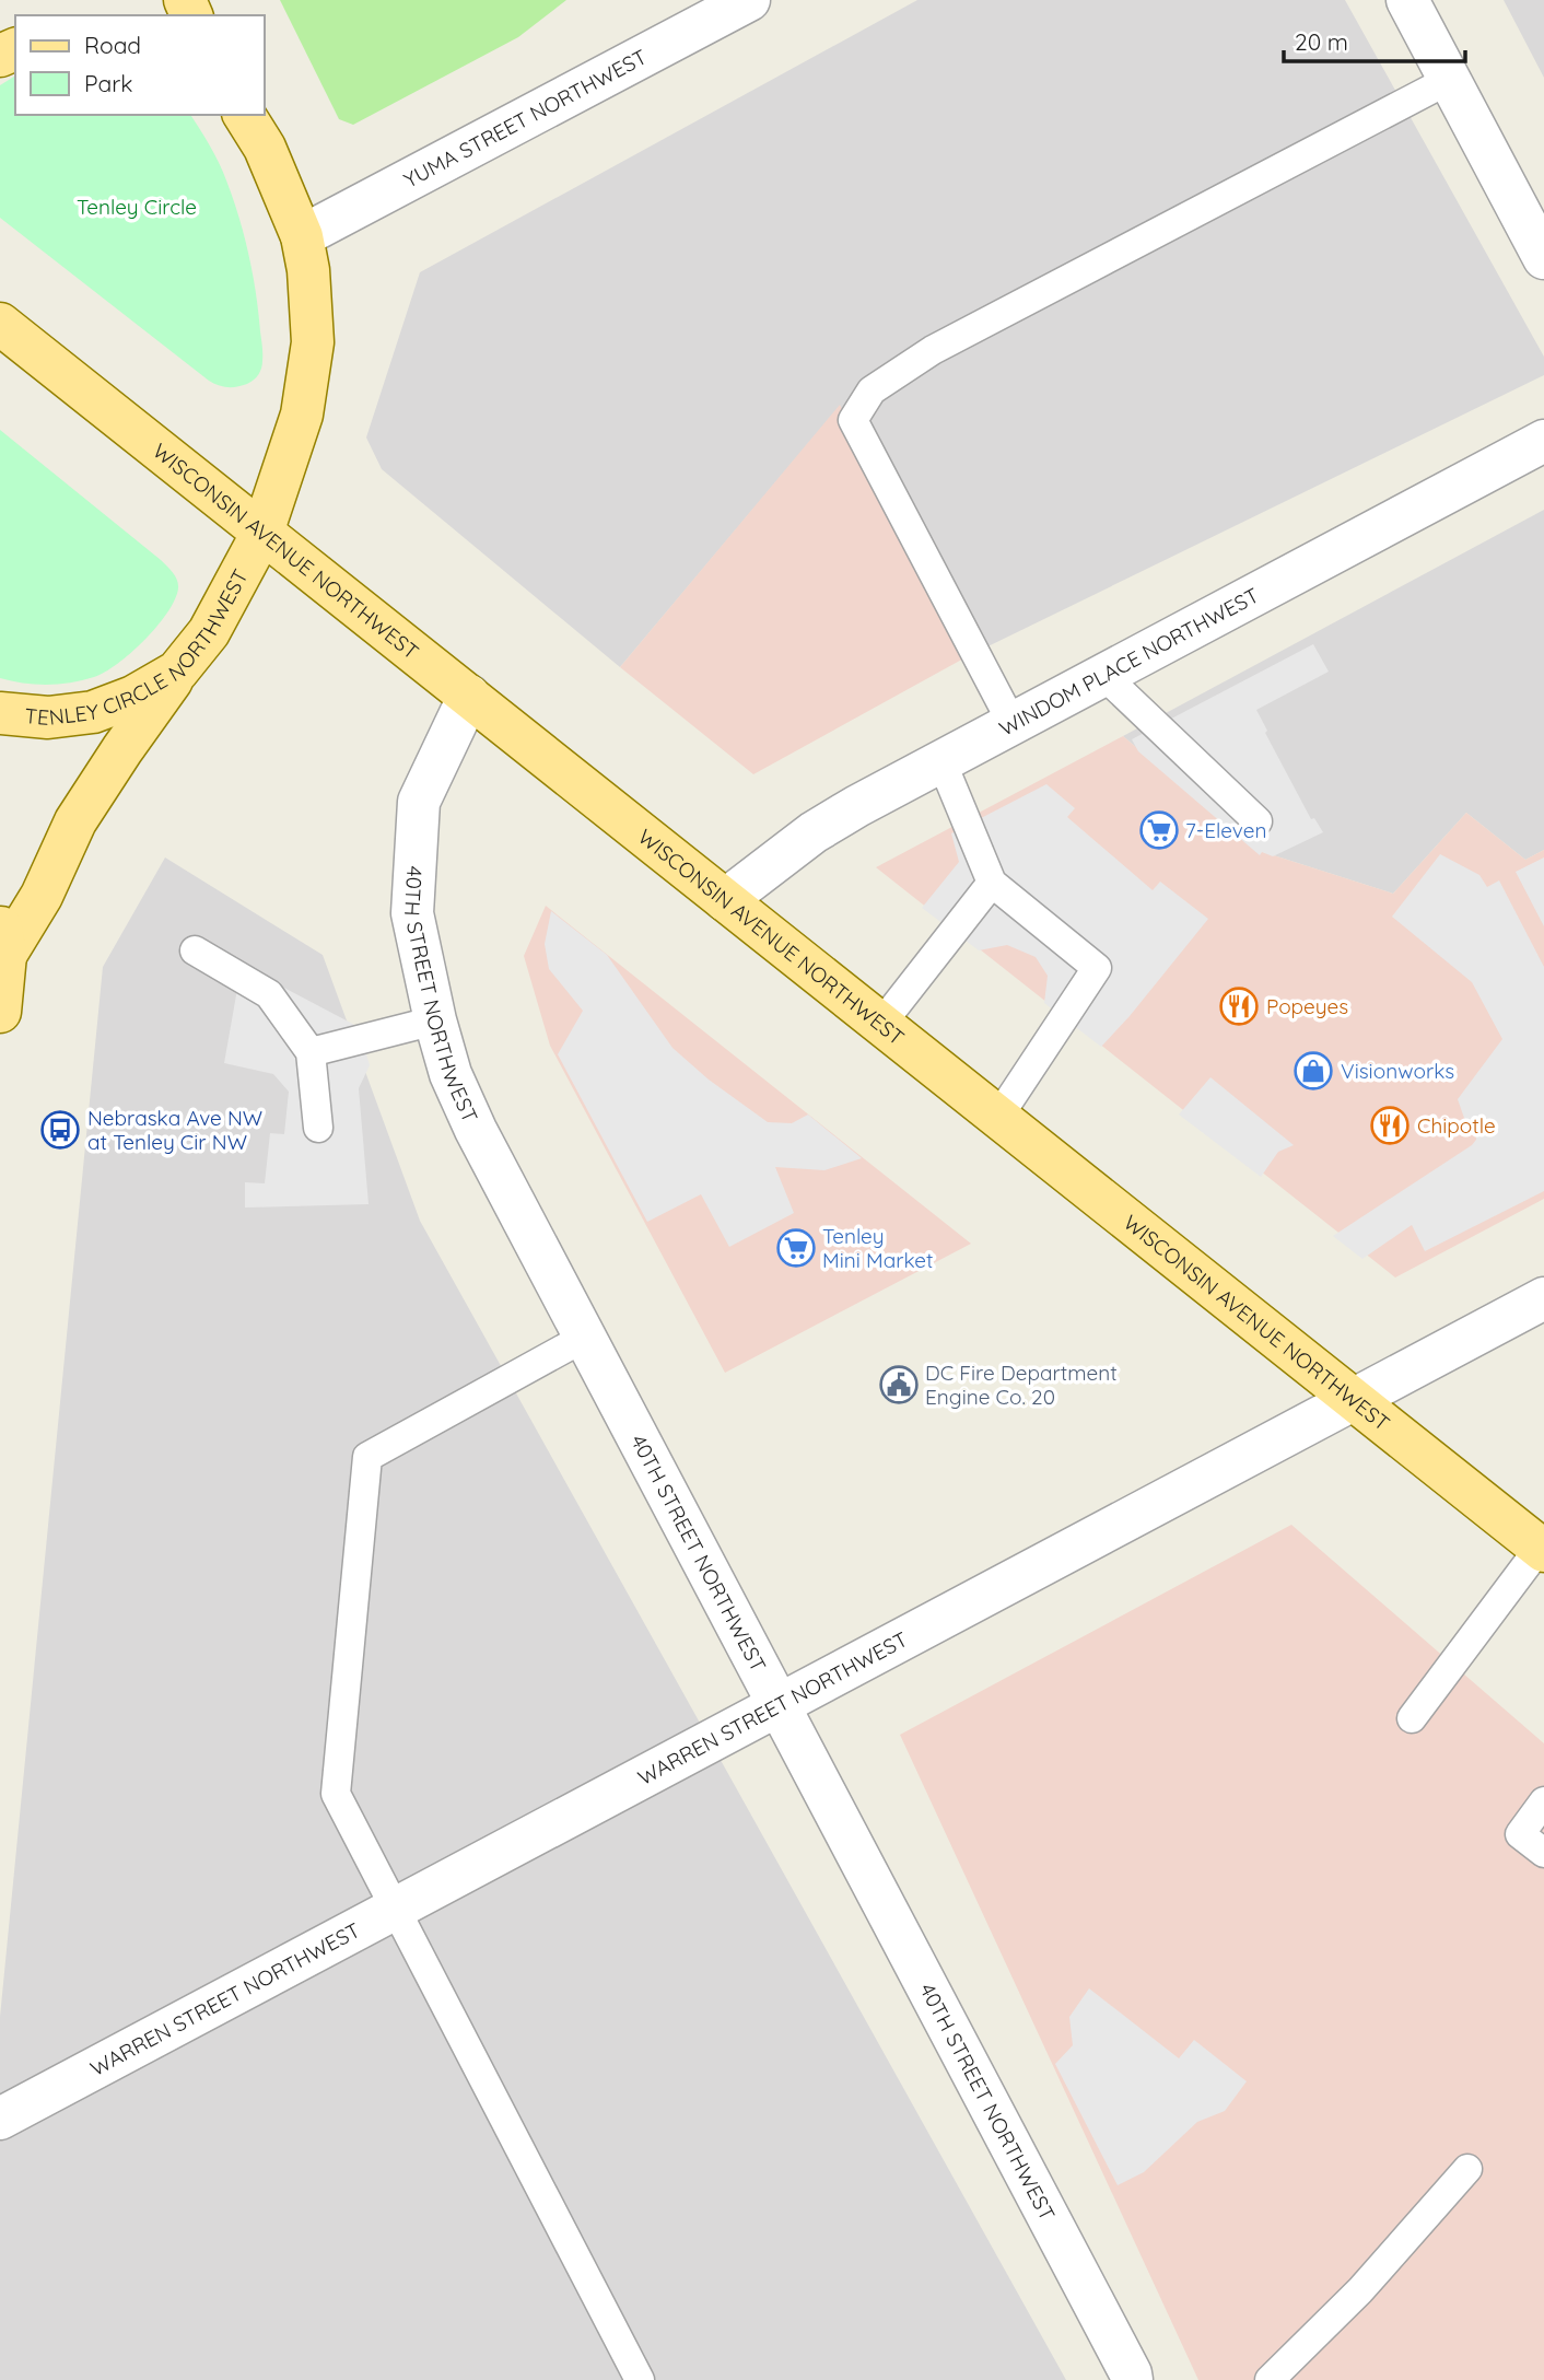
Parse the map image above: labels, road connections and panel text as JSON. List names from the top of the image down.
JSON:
{
  "streets": {
    "main road": ["WISCONSIN AVENUE NORTHWEST", "TENLEY CIRCLE NORTHWEST"],
    "street": [
      "YUMA STREET NORTHWEST",
      "WINDOM PLACE NORTHWEST",
      "40TH STREET NORTHWEST",
      "WARREN STREET NORTHWEST"
    ]
  },
  "crossings": [
    ["YUMA STREET NORTHWEST", "TENLEY CIRCLE NORTHWEST"],
    ["WISCONSIN AVENUE NORTHWEST", "TENLEY CIRCLE NORTHWEST"],
    ["WISCONSIN AVENUE NORTHWEST", "WINDOM PLACE NORTHWEST"],
    ["WISCONSIN AVENUE NORTHWEST", "40TH STREET NORTHWEST"],
    ["WISCONSIN AVENUE NORTHWEST", "WARREN STREET NORTHWEST"],
    ["40TH STREET NORTHWEST", "WARREN STREET NORTHWEST"]
  ],
  "parks": ["Tenley Circle"],
  "places": {
    "supermarket": ["7-Eleven", "Tenley Mini Market"],
    "restaurant": ["Popeyes", "Chipotle"],
    "shop": ["Visionworks"],
    "bus stop": ["Nebraska Ave NW at Tenley Cir NW"],
    "public building": ["DC Fire Department Engine Co. 20"]
  },
  "legend": ["Road", "Park"],
  "scale_bar": "20 m"
}
